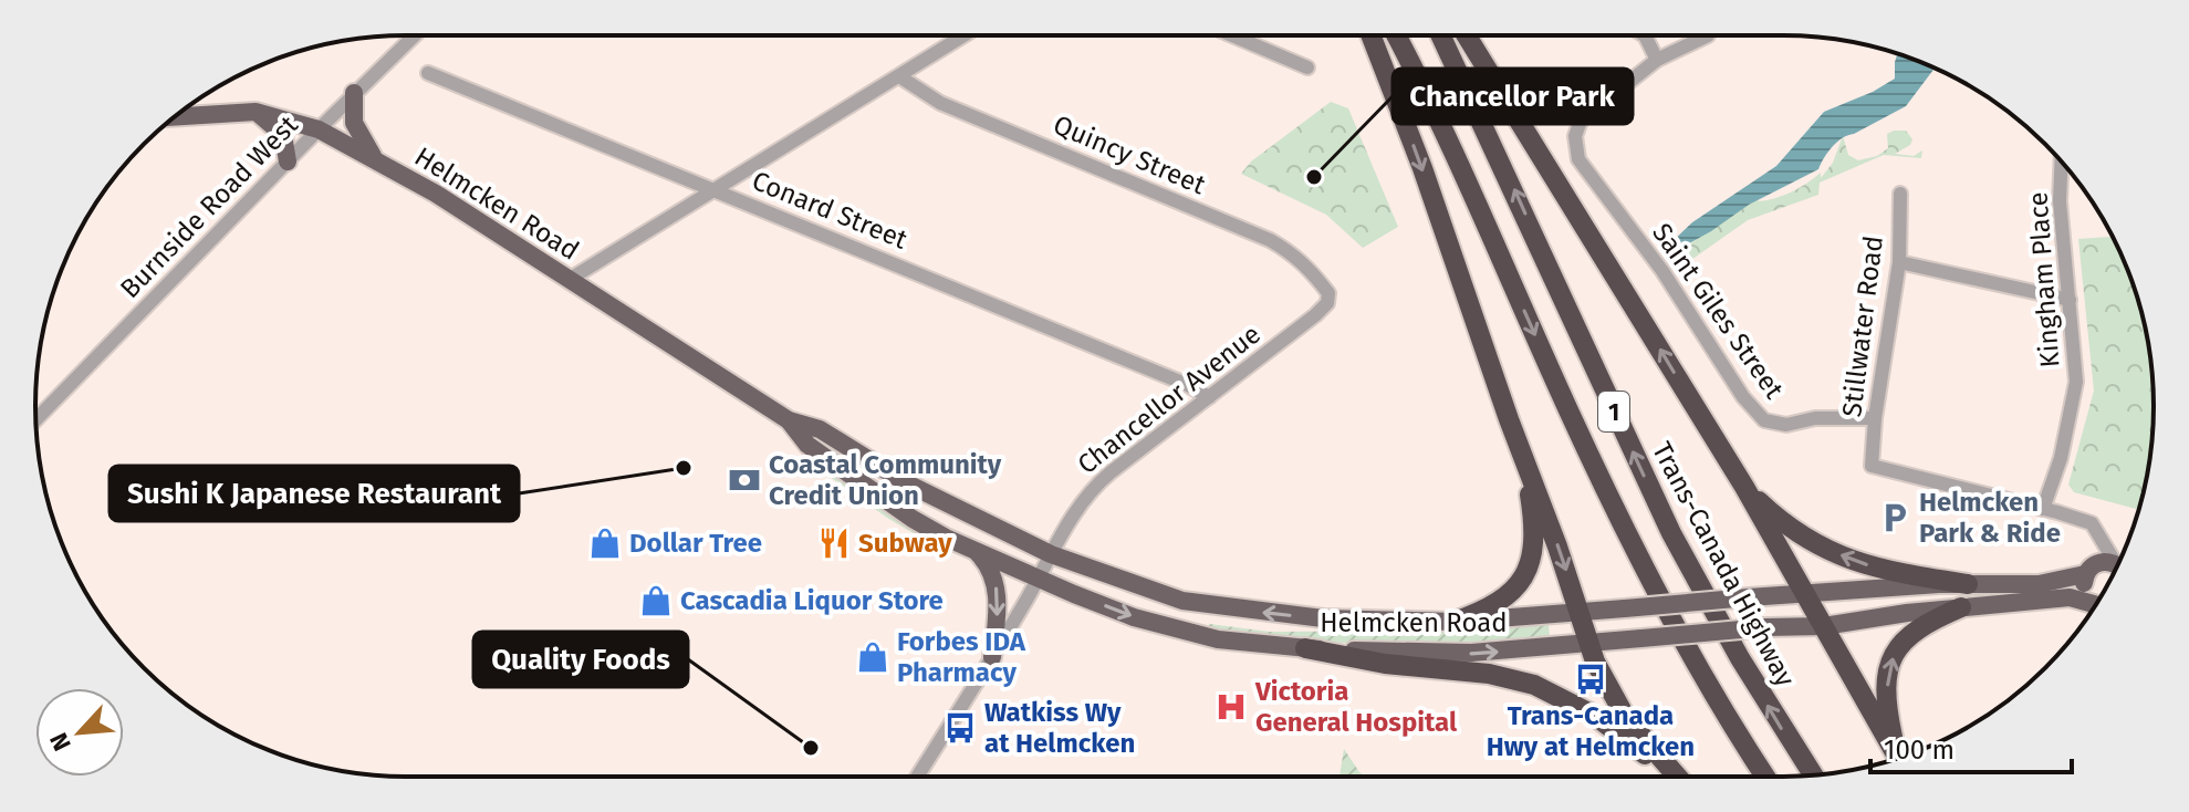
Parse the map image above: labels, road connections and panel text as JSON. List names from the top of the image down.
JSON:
{
  "streets": {
    "highway": ["1", "Trans-Canada Highway"],
    "main road": ["Helmcken Road"],
    "street": [
      "Quincy Street",
      "Burnside Road West",
      "Conard Street",
      "Kingham Place",
      "Saint Giles Street",
      "Stillwater Road",
      "Chancellor Avenue"
    ]
  },
  "crossings": [
    ["Quincy Street", "Chancellor Avenue"],
    ["Helmcken Road", "Burnside Road West"],
    ["Helmcken Road", "Chancellor Avenue"],
    ["Conard Street", "Chancellor Avenue"],
    ["Kingham Place", "Stillwater Road"],
    ["Saint Giles Street", "Stillwater Road"]
  ],
  "places": {
    "other": ["Chancellor Park", "Sushi K Japanese Restaurant", "Quality Foods"],
    "bank": ["Coastal Community Credit Union"],
    "parking": ["Helmcken Park & Ride"],
    "shop": ["Dollar Tree", "Cascadia Liquor Store", "Forbes IDA Pharmacy"],
    "restaurant": ["Subway"],
    "bus stop": ["Trans-Canada Hwy at Helmcken", "Watkiss Wy at Helmcken"],
    "hospital": ["Victoria General Hospital"]
  },
  "scale_bar": "100 m",
  "north": "bottom left"
}
